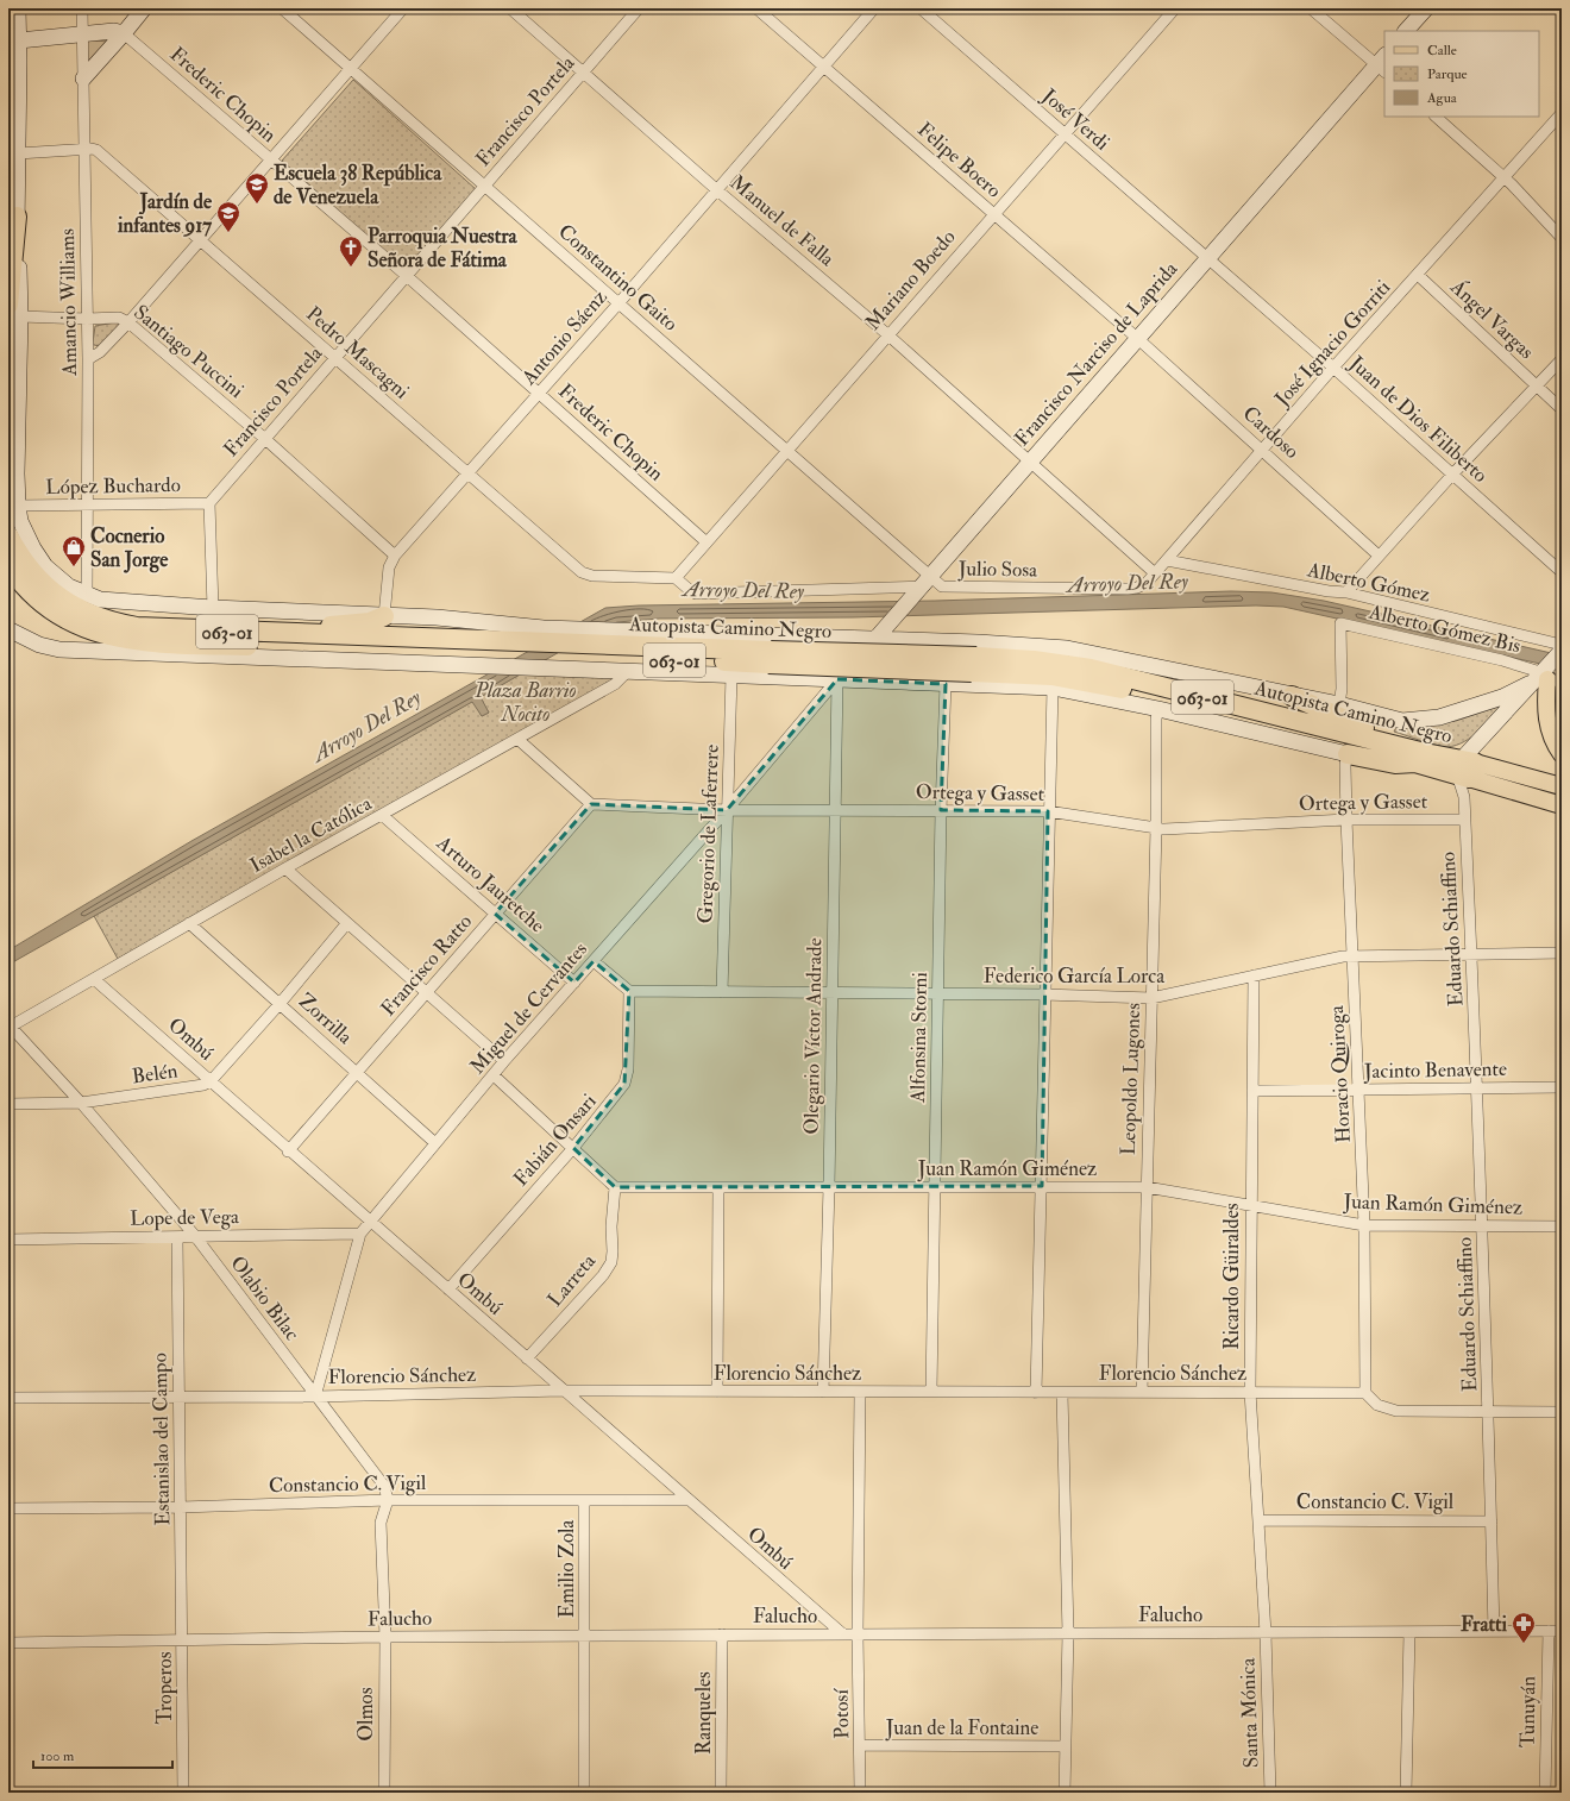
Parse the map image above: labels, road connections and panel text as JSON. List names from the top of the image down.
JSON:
{
  "streets": {
    "highway": ["Autopista Camino Negro", "063-01"],
    "street": [
      "Frederic Chopin",
      "Francisco Portela",
      "José Verdi",
      "Felipe Boero",
      "Manuel de Falla",
      "Constantino Gaito",
      "Mariano Boedo",
      "Amancio Williams",
      "Ángel Vargas",
      "Antonio Sáenz",
      "José Ignacio Gorriti",
      "Santiago Puccini",
      "Pedro Mascagni",
      "Francisco Narciso de Laprida",
      "Juan de Dios Filiberto",
      "Cardoso",
      "López Buchardo",
      "Julio Sosa",
      "Alberto Gómez",
      "Alberto Gómez Bis",
      "Ortega y Gasset",
      "Isabel la Católica",
      "Gregorio de Laferrere",
      "Arturo Jauretche",
      "Eduardo Schiaffino",
      "Francisco Ratto",
      "Federico García Lorca",
      "Miguel de Cervantes",
      "Zorrilla",
      "Olegario Víctor Andrade",
      "Alfonsina Storni",
      "Ombú",
      "Jacinto Benavente",
      "Belén",
      "Horacio Quiroga",
      "Leopoldo Lugones",
      "Fabián Onsari",
      "Juan Ramón Giménez",
      "Lope de Vega",
      "Ricardo Güiraldes",
      "Larreta",
      "Olabio Bilac",
      "Florencio Sánchez",
      "Estanislao del Campo",
      "Constancio C. Vigil",
      "Emilio Zola",
      "Falucho",
      "Troperos",
      "Tunuyán",
      "Ranqueles",
      "Santa Mónica",
      "Olmos",
      "Potosí",
      "Juan de la Fontaine"
    ]
  },
  "crossings": [
    ["Frederic Chopin", "Francisco Portela"],
    ["Frederic Chopin", "Mariano Boedo"],
    ["Frederic Chopin", "Antonio Sáenz"],
    ["Francisco Portela", "Manuel de Falla"],
    ["Francisco Portela", "Constantino Gaito"],
    ["Francisco Portela", "Santiago Puccini"],
    ["Francisco Portela", "Pedro Mascagni"],
    ["Francisco Portela", "López Buchardo"],
    ["José Verdi", "Mariano Boedo"],
    ["José Verdi", "Francisco Narciso de Laprida"],
    ["José Verdi", "Juan de Dios Filiberto"],
    ["Felipe Boero", "Mariano Boedo"],
    ["Felipe Boero", "Antonio Sáenz"],
    ["Felipe Boero", "Francisco Narciso de Laprida"],
    ["Felipe Boero", "Cardoso"],
    ["Manuel de Falla", "Mariano Boedo"],
    ["Manuel de Falla", "Antonio Sáenz"],
    ["Manuel de Falla", "Francisco Narciso de Laprida"],
    ["Constantino Gaito", "Mariano Boedo"],
    ["Constantino Gaito", "Antonio Sáenz"],
    ["Constantino Gaito", "Francisco Narciso de Laprida"],
    ["Constantino Gaito", "Julio Sosa"],
    ["Mariano Boedo", "Pedro Mascagni"],
    ["Amancio Williams", "Santiago Puccini"],
    ["Amancio Williams", "Pedro Mascagni"],
    ["Amancio Williams", "López Buchardo"],
    ["Ángel Vargas", "José Ignacio Gorriti"],
    ["Antonio Sáenz", "Santiago Puccini"],
    ["Antonio Sáenz", "Pedro Mascagni"],
    ["José Ignacio Gorriti", "Juan de Dios Filiberto"],
    ["José Ignacio Gorriti", "Cardoso"],
    ["José Ignacio Gorriti", "Julio Sosa"],
    ["José Ignacio Gorriti", "Alberto Gómez"],
    ["Francisco Narciso de Laprida", "Juan de Dios Filiberto"],
    ["Francisco Narciso de Laprida", "Cardoso"],
    ["Francisco Narciso de Laprida", "Julio Sosa"],
    ["Francisco Narciso de Laprida", "Miguel de Cervantes"],
    ["Francisco Narciso de Laprida", "Olegario Víctor Andrade"],
    ["Alberto Gómez", "Alberto Gómez Bis"],
    ["Autopista Camino Negro", "063-01"],
    ["Autopista Camino Negro", "Eduardo Schiaffino"],
    ["063-01", "Eduardo Schiaffino"],
    ["Ortega y Gasset", "Gregorio de Laferrere"],
    ["Ortega y Gasset", "Eduardo Schiaffino"],
    ["Ortega y Gasset", "Francisco Ratto"],
    ["Ortega y Gasset", "Miguel de Cervantes"],
    ["Ortega y Gasset", "Olegario Víctor Andrade"],
    ["Ortega y Gasset", "Alfonsina Storni"],
    ["Ortega y Gasset", "Horacio Quiroga"],
    ["Ortega y Gasset", "Leopoldo Lugones"],
    ["Isabel la Católica", "Arturo Jauretche"],
    ["Isabel la Católica", "Zorrilla"],
    ["Isabel la Católica", "Ombú"],
    ["Isabel la Católica", "Olabio Bilac"],
    ["Gregorio de Laferrere", "Federico García Lorca"],
    ["Gregorio de Laferrere", "Miguel de Cervantes"],
    ["Arturo Jauretche", "Francisco Ratto"],
    ["Arturo Jauretche", "Miguel de Cervantes"],
    ["Eduardo Schiaffino", "Federico García Lorca"],
    ["Eduardo Schiaffino", "Jacinto Benavente"],
    ["Eduardo Schiaffino", "Juan Ramón Giménez"],
    ["Eduardo Schiaffino", "Constancio C. Vigil"],
    ["Eduardo Schiaffino", "Falucho"],
    ["Francisco Ratto", "Zorrilla"],
    ["Francisco Ratto", "Ombú"],
    ["Federico García Lorca", "Olegario Víctor Andrade"],
    ["Federico García Lorca", "Alfonsina Storni"],
    ["Federico García Lorca", "Horacio Quiroga"],
    ["Federico García Lorca", "Leopoldo Lugones"],
    ["Federico García Lorca", "Fabián Onsari"],
    ["Federico García Lorca", "Ricardo Güiraldes"],
    ["Miguel de Cervantes", "Zorrilla"],
    ["Miguel de Cervantes", "Olegario Víctor Andrade"],
    ["Miguel de Cervantes", "Ombú"],
    ["Miguel de Cervantes", "Lope de Vega"],
    ["Miguel de Cervantes", "Olabio Bilac"],
    ["Miguel de Cervantes", "Florencio Sánchez"],
    ["Zorrilla", "Belén"],
    ["Olegario Víctor Andrade", "Juan Ramón Giménez"],
    ["Olegario Víctor Andrade", "Florencio Sánchez"],
    ["Alfonsina Storni", "Juan Ramón Giménez"],
    ["Alfonsina Storni", "Florencio Sánchez"],
    ["Ombú", "Belén"],
    ["Ombú", "Fabián Onsari"],
    ["Ombú", "Larreta"],
    ["Ombú", "Florencio Sánchez"],
    ["Ombú", "Constancio C. Vigil"],
    ["Ombú", "Falucho"],
    ["Jacinto Benavente", "Horacio Quiroga"],
    ["Jacinto Benavente", "Ricardo Güiraldes"],
    ["Belén", "Olabio Bilac"],
    ["Horacio Quiroga", "Juan Ramón Giménez"],
    ["Horacio Quiroga", "Florencio Sánchez"],
    ["Leopoldo Lugones", "Juan Ramón Giménez"],
    ["Leopoldo Lugones", "Florencio Sánchez"],
    ["Juan Ramón Giménez", "Ricardo Güiraldes"],
    ["Juan Ramón Giménez", "Larreta"],
    ["Lope de Vega", "Olabio Bilac"],
    ["Lope de Vega", "Estanislao del Campo"],
    ["Ricardo Güiraldes", "Florencio Sánchez"],
    ["Ricardo Güiraldes", "Constancio C. Vigil"],
    ["Ricardo Güiraldes", "Falucho"],
    ["Ricardo Güiraldes", "Santa Mónica"],
    ["Olabio Bilac", "Florencio Sánchez"],
    ["Olabio Bilac", "Constancio C. Vigil"],
    ["Florencio Sánchez", "Estanislao del Campo"],
    ["Estanislao del Campo", "Constancio C. Vigil"],
    ["Estanislao del Campo", "Falucho"],
    ["Estanislao del Campo", "Troperos"],
    ["Constancio C. Vigil", "Emilio Zola"],
    ["Emilio Zola", "Falucho"],
    ["Falucho", "Troperos"],
    ["Falucho", "Tunuyán"],
    ["Falucho", "Ranqueles"],
    ["Falucho", "Santa Mónica"],
    ["Falucho", "Olmos"],
    ["Falucho", "Potosí"],
    ["Potosí", "Juan de la Fontaine"]
  ],
  "water": ["Arroyo Del Rey"],
  "parks": ["Plaza Barrio Nocito"],
  "places": {
    "school or university": ["Escuela 38 República de Venezuela", "Jardín de infantes 917"],
    "church": ["Parroquia Nuestra Señora de Fátima"],
    "shop": ["Cocnerio San Jorge"],
    "pharmacy": ["Fratti"]
  },
  "legend": ["Calle", "Parque", "Agua"],
  "scale_bar": "100 m"
}
